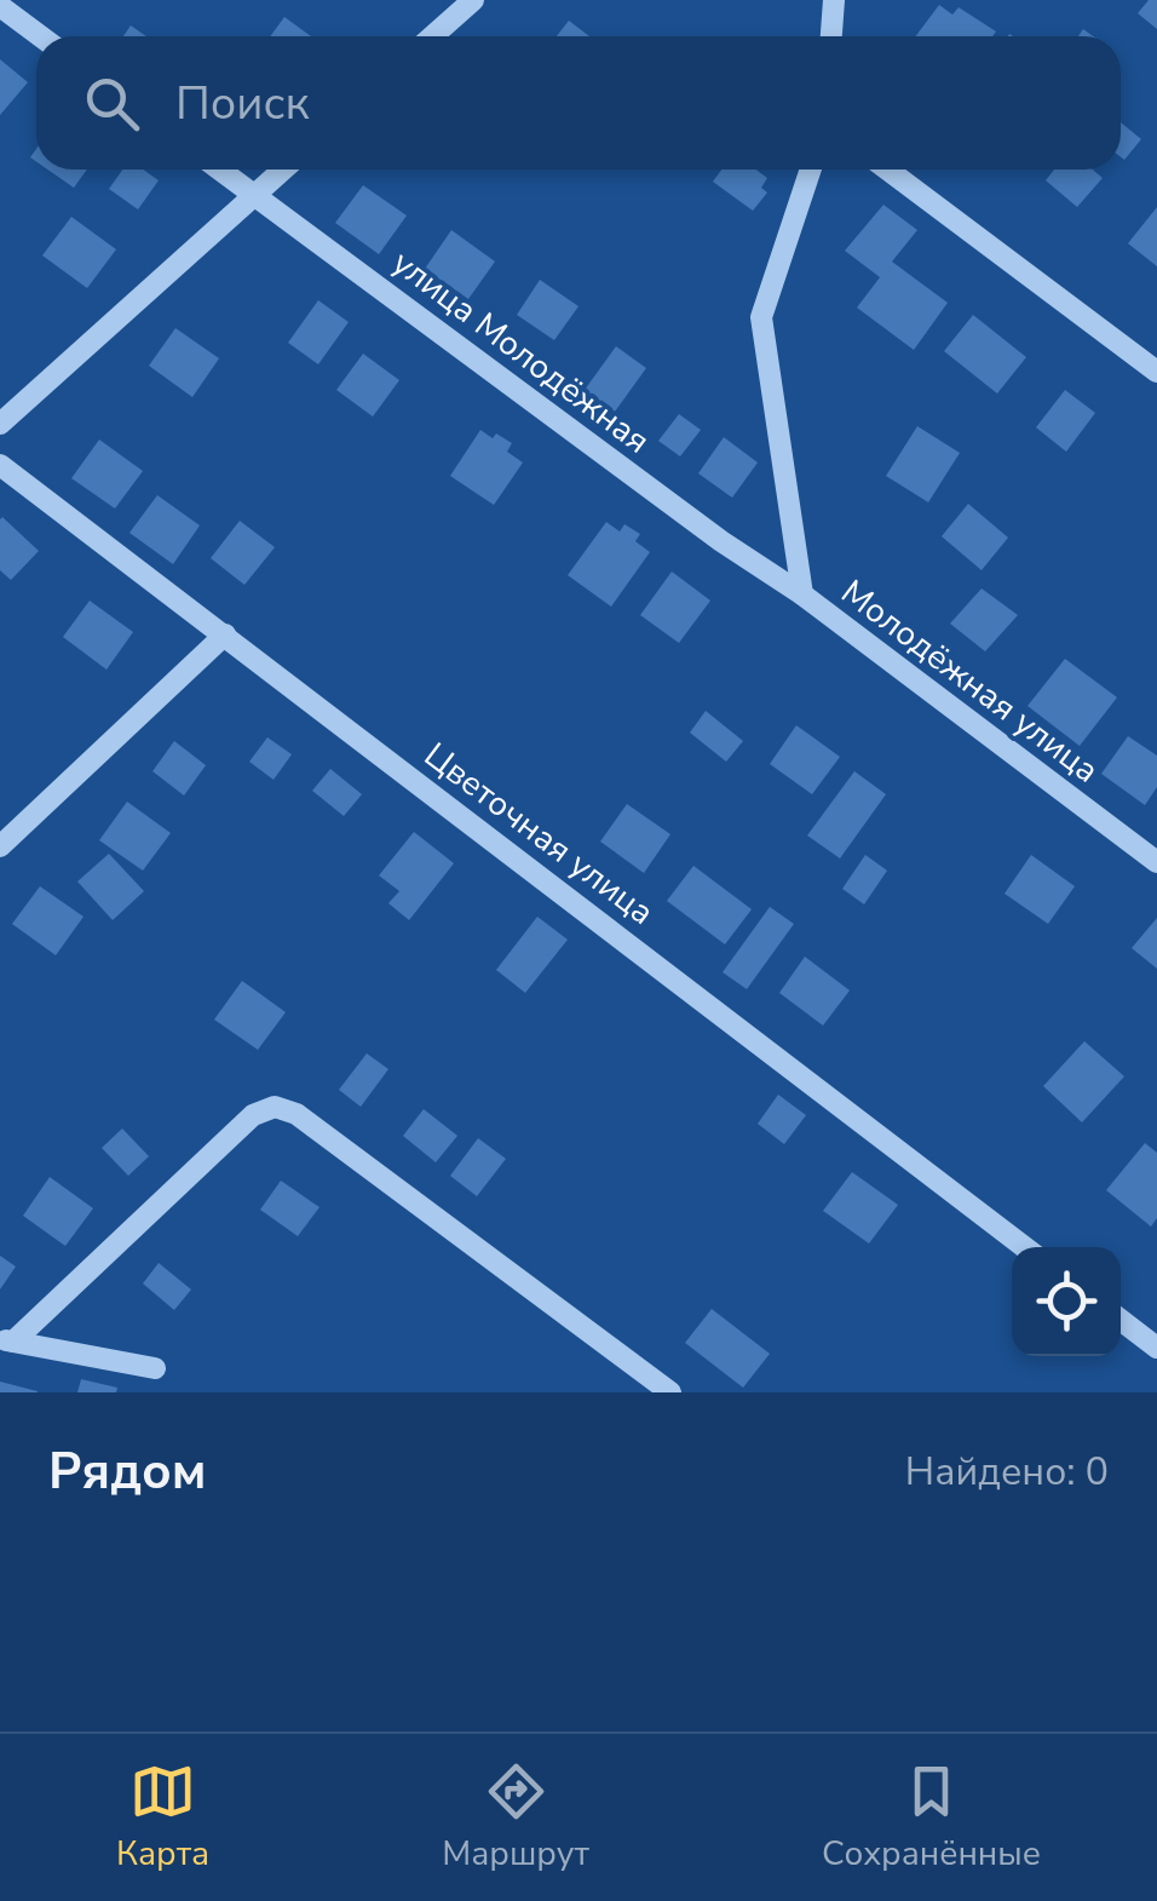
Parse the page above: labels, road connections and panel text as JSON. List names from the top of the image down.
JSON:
{
  "streets": {
    "street": ["улица Молодёжная", "Молодёжная улица", "Цветочная улица"]
  },
  "crossings": [
    ["улица Молодёжная", "Молодёжная улица"]
  ],
  "page": {
    "search": "Поиск",
    "heading": ["Рядом", "Найдено: 0"],
    "nav": ["Карта", "Маршрут", "Сохранённые"]
  }
}
